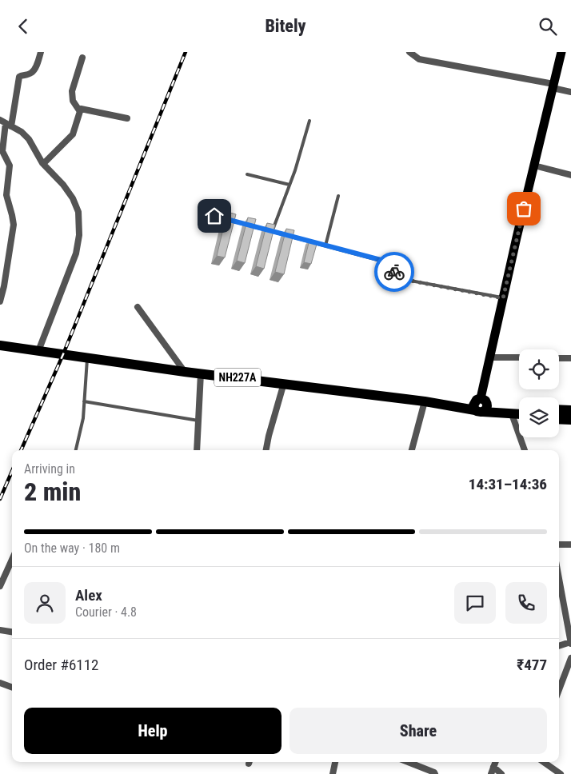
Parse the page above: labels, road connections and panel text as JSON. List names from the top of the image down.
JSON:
{
  "streets": {
    "highway": ["NH227A"]
  },
  "page": {
    "header": "Bitely",
    "heading": ["2 min", "Arriving in", "14:31–14:36"],
    "panel": [
      "Alex",
      "Courier · 4.8",
      "Order #6112",
      "₹477"
    ],
    "bar": "On the way · 180 m",
    "buttons": ["Help", "Share"]
  }
}
